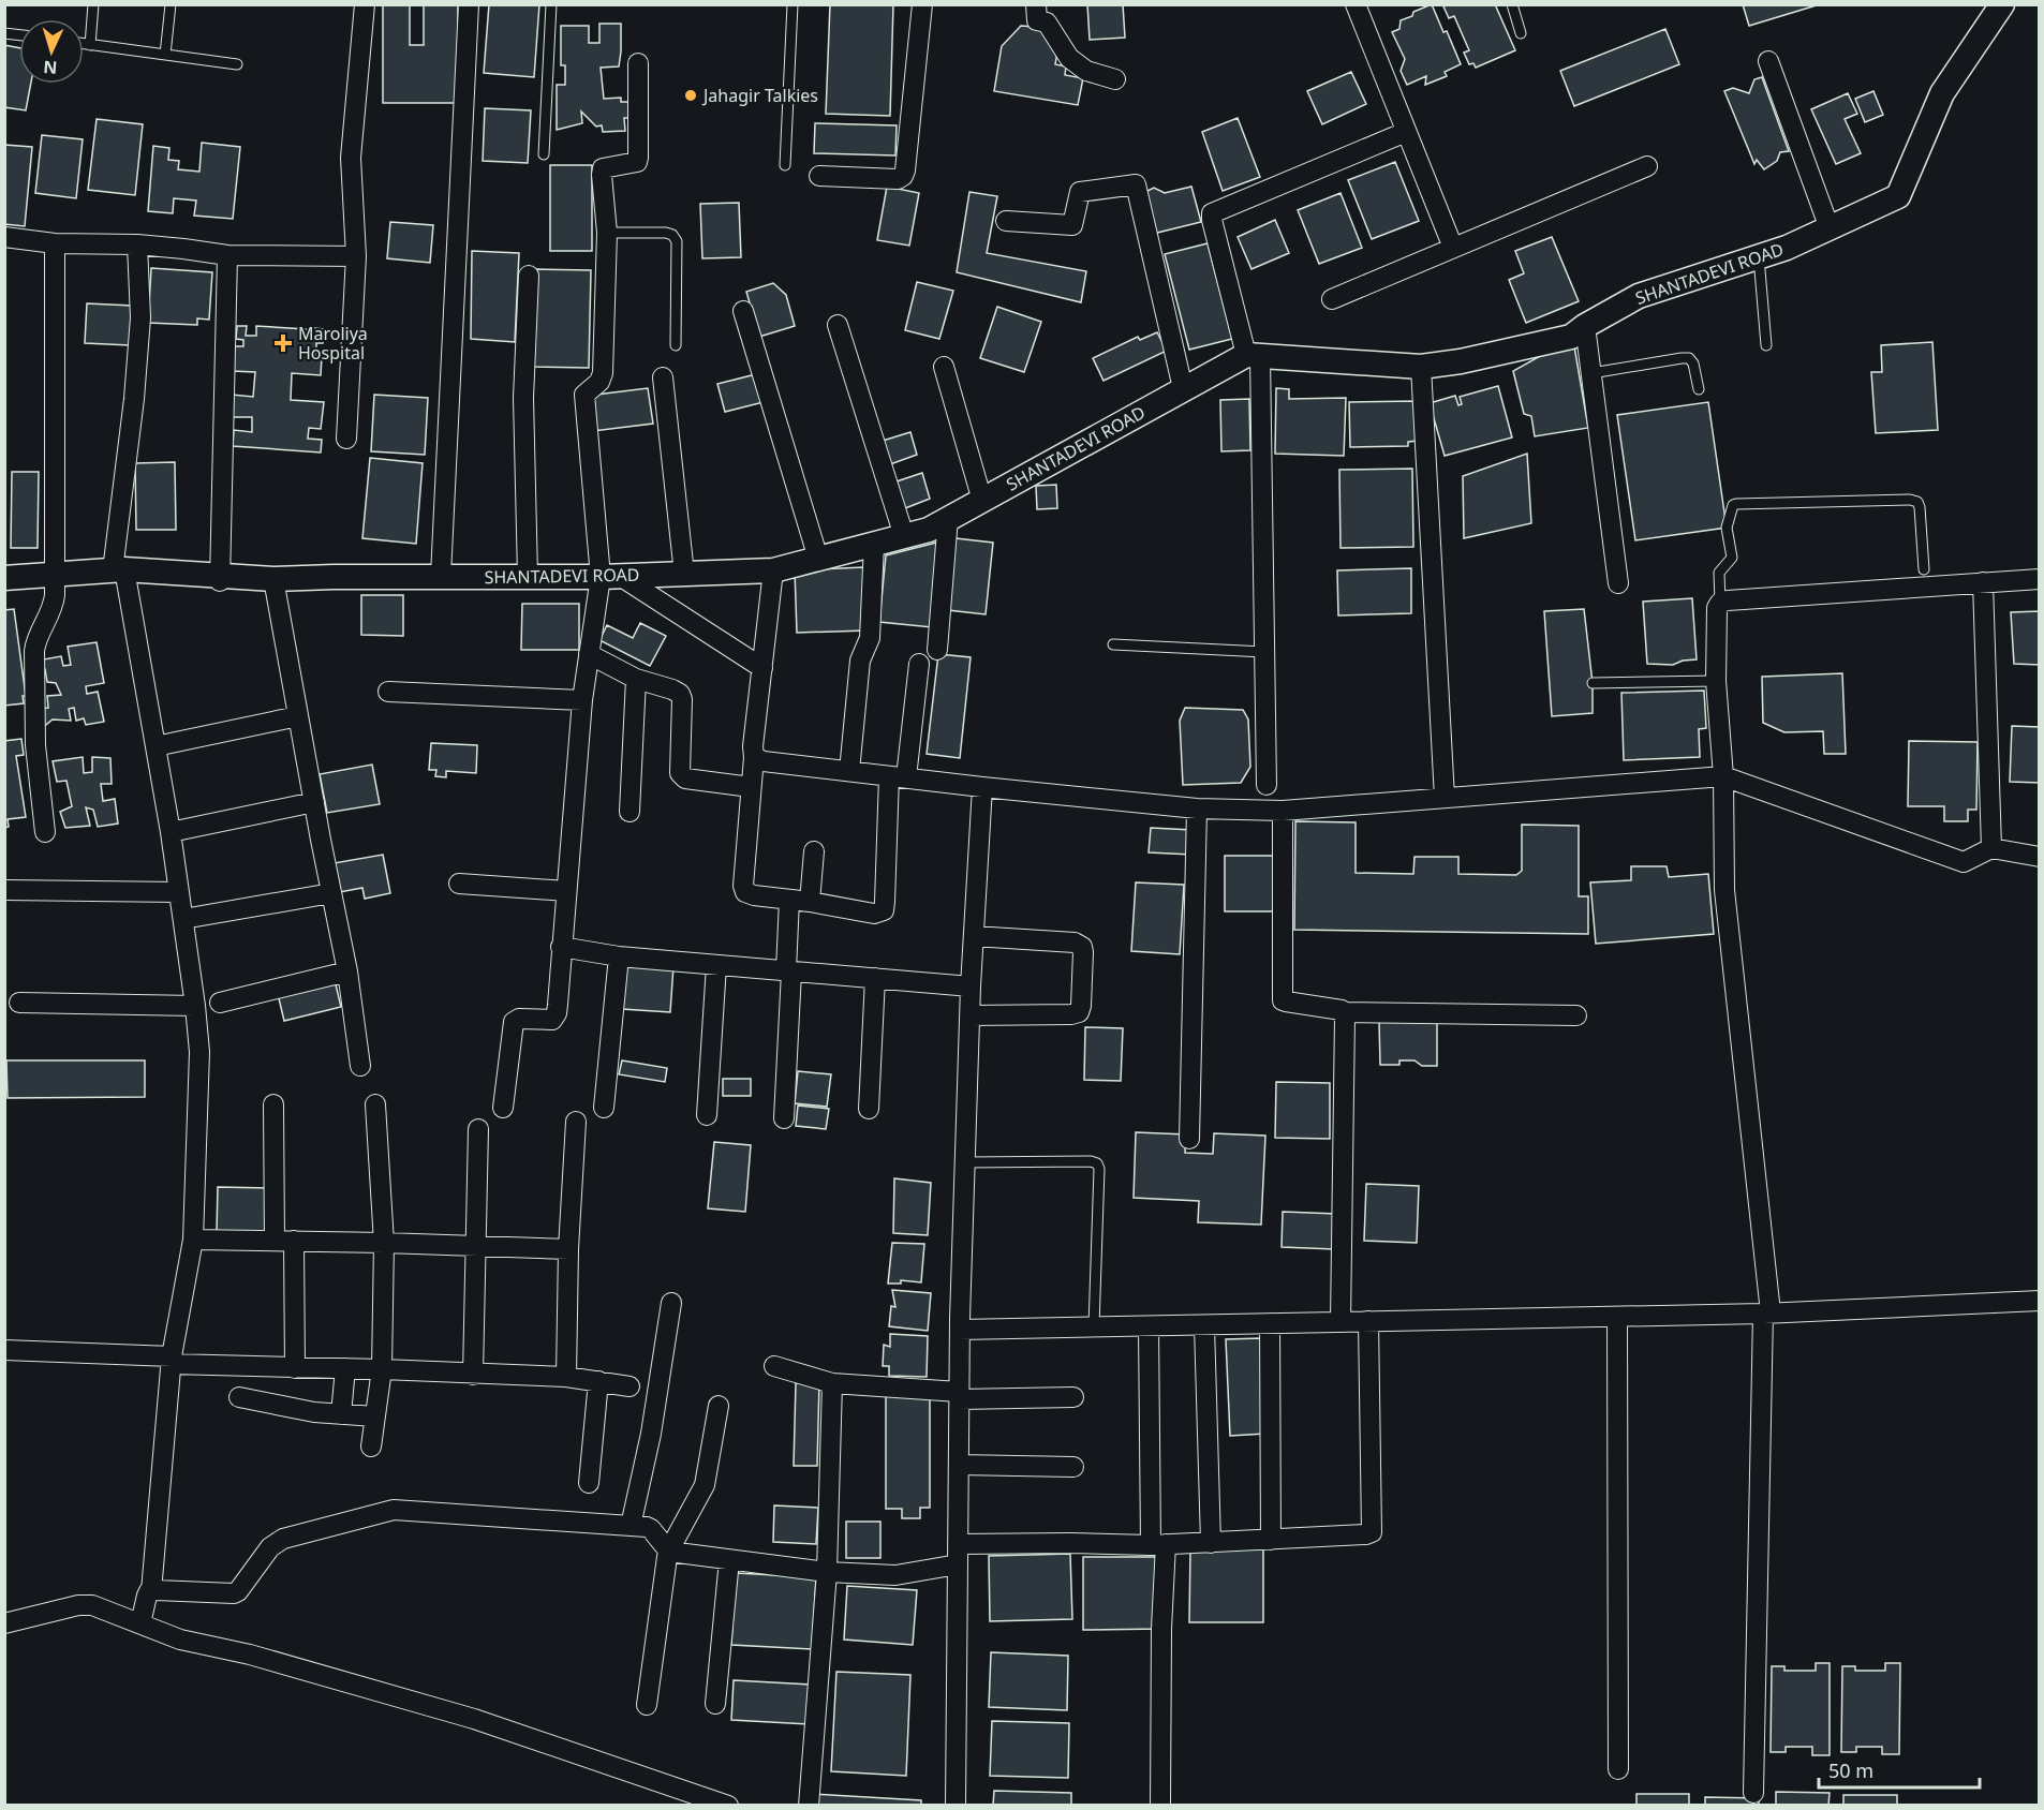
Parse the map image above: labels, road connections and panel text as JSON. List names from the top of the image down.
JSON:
{
  "streets": {
    "street": ["SHANTADEVI ROAD"]
  },
  "places": {
    "other": ["Jahagir Talkies"],
    "health": ["Maroliya Hospital"]
  },
  "scale_bar": "50 m",
  "north": "bottom"
}
